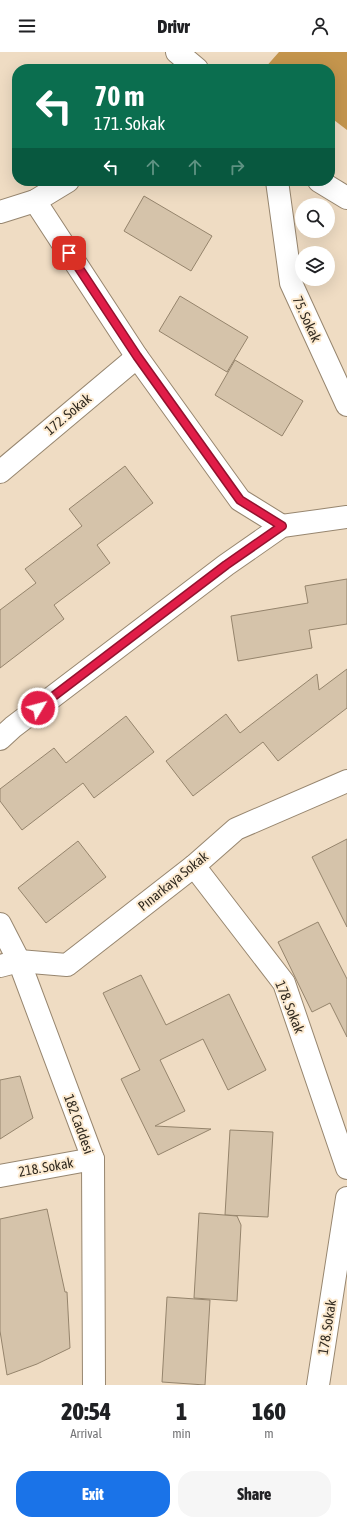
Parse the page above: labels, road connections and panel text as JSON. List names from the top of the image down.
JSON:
{
  "streets": {
    "street": [
      "75. Sokak",
      "172. Sokak",
      "Pınarkaya Sokak",
      "178. Sokak",
      "182 Caddesi",
      "218. Sokak"
    ]
  },
  "crossings": [
    ["Pınarkaya Sokak", "178. Sokak"],
    ["Pınarkaya Sokak", "182 Caddesi"],
    ["182 Caddesi", "218. Sokak"]
  ],
  "page": {
    "header": "Drivr",
    "turn": ["70 m", "171. Sokak"],
    "eta": [
      "20:54",
      "Arrival",
      "1",
      "min",
      "160",
      "m"
    ],
    "buttons": ["Exit", "Share"]
  }
}
